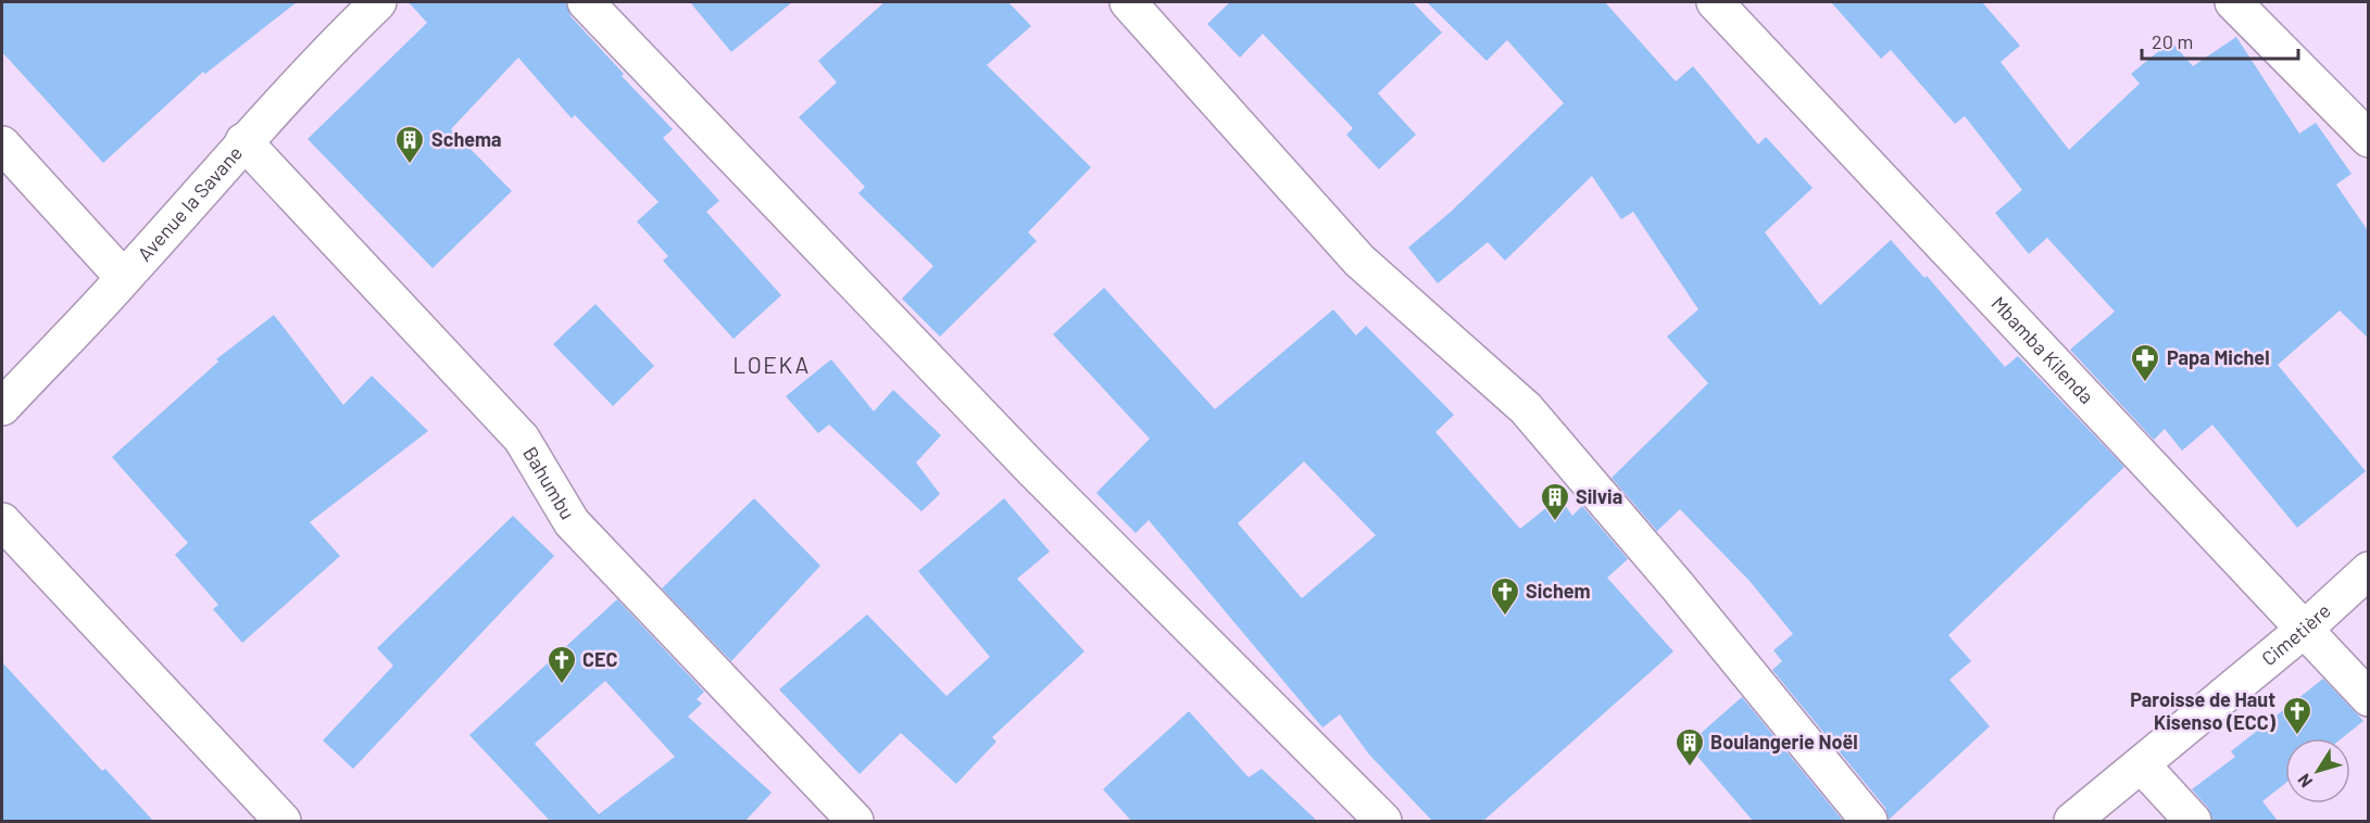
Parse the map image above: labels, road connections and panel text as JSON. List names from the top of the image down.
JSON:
{
  "streets": {
    "street": [
      "Avenue la Savane",
      "Mbamba Kilenda",
      "Bahumbu",
      "Cimetière"
    ]
  },
  "crossings": [
    ["Avenue la Savane", "Bahumbu"],
    ["Mbamba Kilenda", "Cimetière"]
  ],
  "districts": ["LOEKA"],
  "places": {
    "building": ["Schema", "Silvia", "Boulangerie Noël"],
    "pharmacy": ["Papa Michel"],
    "church": ["Sichem", "CEC", "Paroisse de Haut Kisenso (ECC)"]
  },
  "scale_bar": "20 m",
  "north": "bottom left"
}
